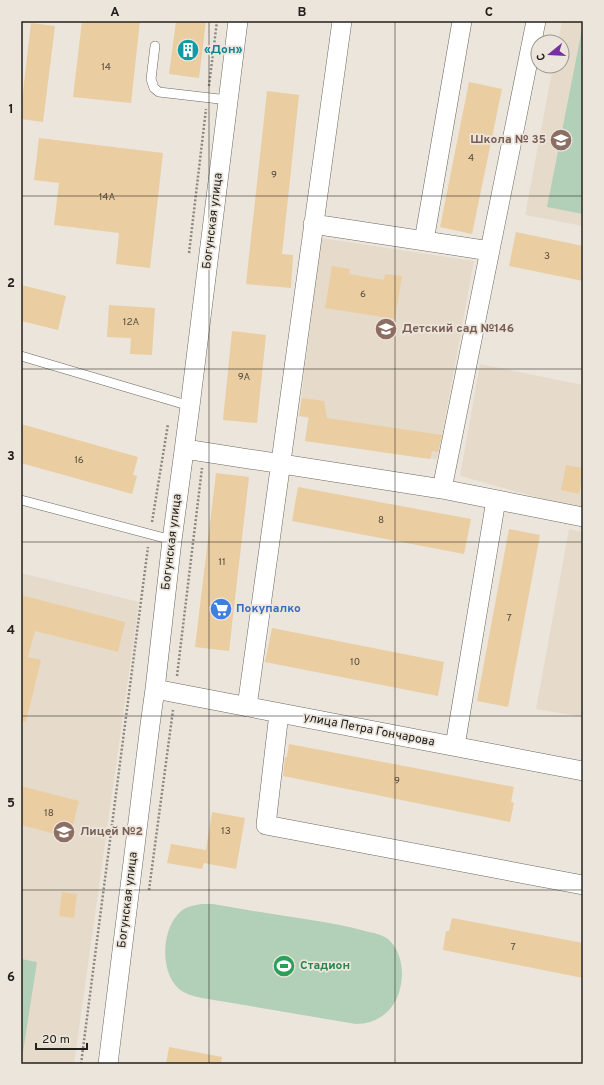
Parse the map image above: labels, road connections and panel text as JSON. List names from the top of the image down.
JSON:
{
  "streets": {
    "street": ["Богунская улица", "улица Петра Гончарова"]
  },
  "crossings": [
    ["Богунская улица", "улица Петра Гончарова"]
  ],
  "places": {
    "building": ["«Дон»"],
    "school or university": ["Школа № 35", "Детский сад №146", "Лицей №2"],
    "supermarket": ["Покупалко"],
    "sports": ["Стадион"]
  },
  "house_numbers": [
    "14",
    "4",
    "9",
    "14А",
    "3",
    "6",
    "12А",
    "9А",
    "16",
    "8",
    "11",
    "7",
    "10",
    "9",
    "18",
    "13",
    "7"
  ],
  "scale_bar": "20 m",
  "north": "left",
  "grid": {
    "columns": ["A", "B", "C"],
    "rows": [
      "1",
      "2",
      "3",
      "4",
      "5",
      "6"
    ]
  }
}
